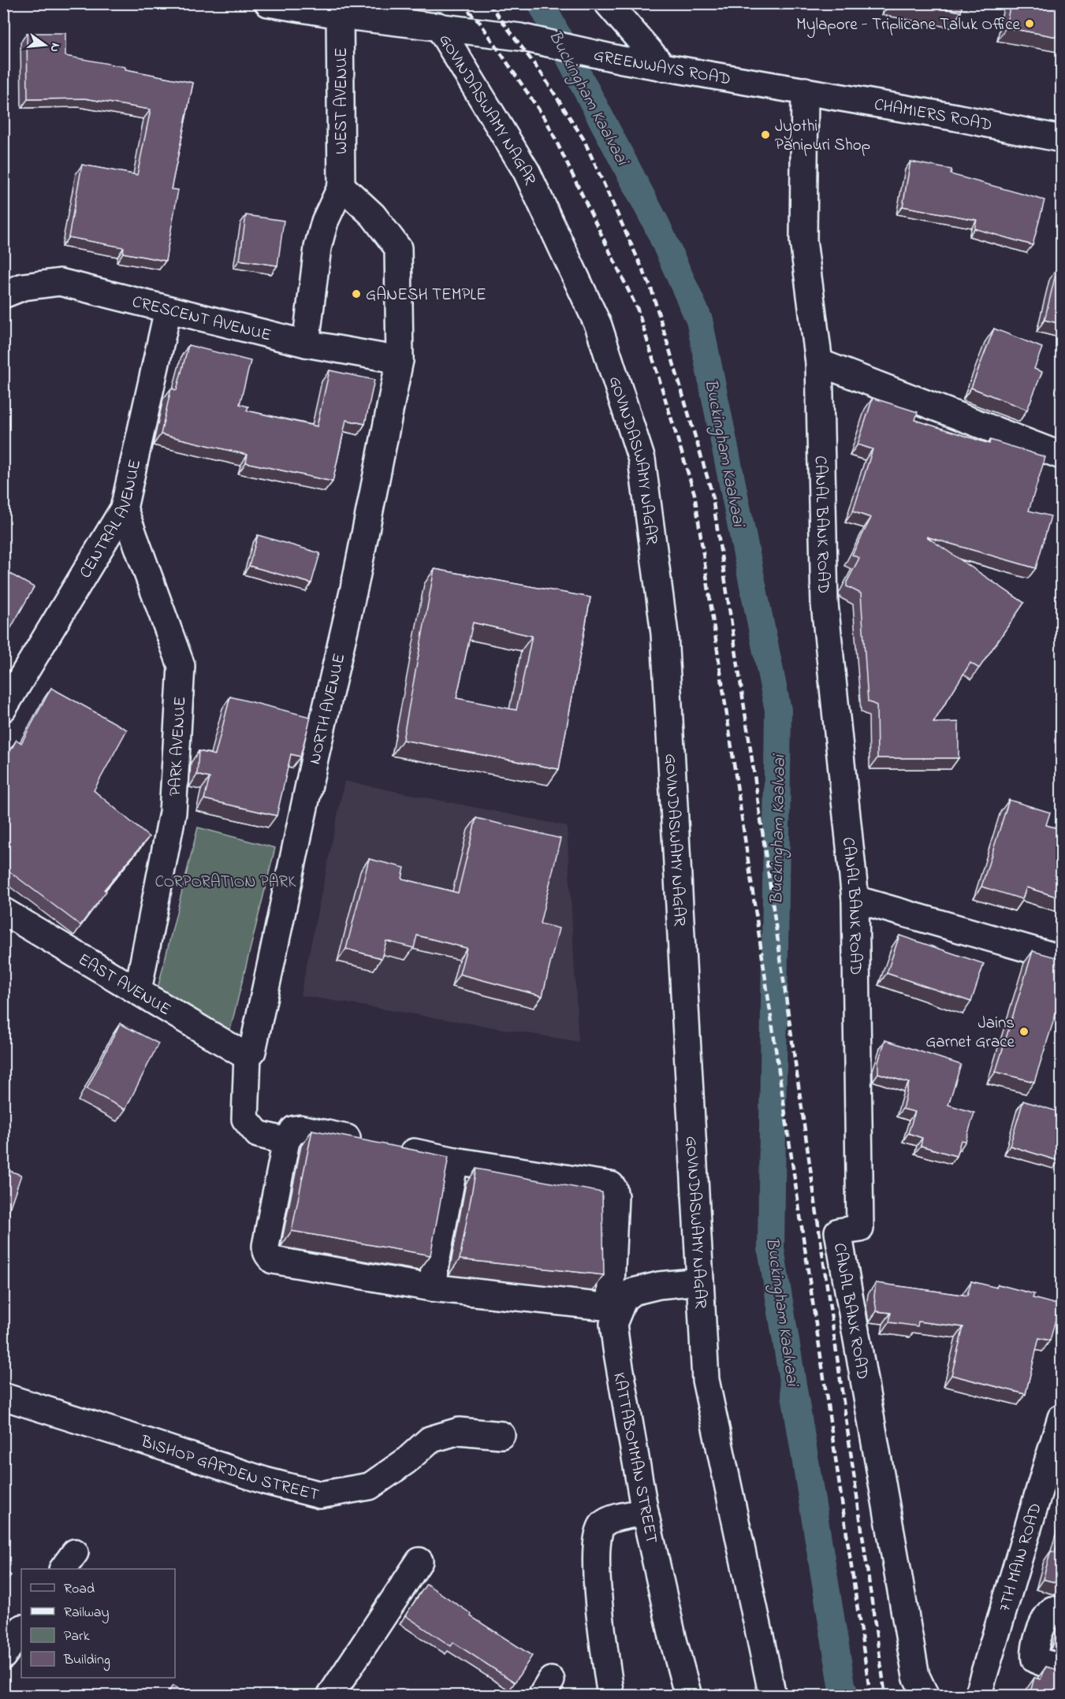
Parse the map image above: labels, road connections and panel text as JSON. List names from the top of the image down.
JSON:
{
  "streets": {
    "street": [
      "GREENWAYS ROAD",
      "WEST AVENUE",
      "GOVINDASWAMY NAGAR",
      "CHAMIERS ROAD",
      "CRESCENT AVENUE",
      "CENTRAL AVENUE",
      "CANAL BANK ROAD",
      "NORTH AVENUE",
      "PARK AVENUE",
      "EAST AVENUE",
      "KATTABOMMAN STREET",
      "BISHOP GARDEN STREET",
      "7TH MAIN ROAD"
    ]
  },
  "crossings": [
    ["GREENWAYS ROAD", "WEST AVENUE"],
    ["GREENWAYS ROAD", "GOVINDASWAMY NAGAR"],
    ["GREENWAYS ROAD", "CHAMIERS ROAD"],
    ["GREENWAYS ROAD", "CANAL BANK ROAD"],
    ["WEST AVENUE", "CRESCENT AVENUE"],
    ["GOVINDASWAMY NAGAR", "KATTABOMMAN STREET"],
    ["CHAMIERS ROAD", "CANAL BANK ROAD"],
    ["CRESCENT AVENUE", "CENTRAL AVENUE"],
    ["CRESCENT AVENUE", "NORTH AVENUE"],
    ["CENTRAL AVENUE", "PARK AVENUE"],
    ["NORTH AVENUE", "EAST AVENUE"],
    ["PARK AVENUE", "EAST AVENUE"]
  ],
  "water": ["Buckingham Kaalvaai"],
  "parks": ["CORPORATION PARK"],
  "places": [
    "Mylapore - Triplicane Taluk Office",
    "Jyothi Panipuri Shop",
    "GANESH TEMPLE",
    "Jains Garnet Grace"
  ],
  "legend": [
    "Road",
    "Railway",
    "Park",
    "Building"
  ],
  "north": "right"
}
